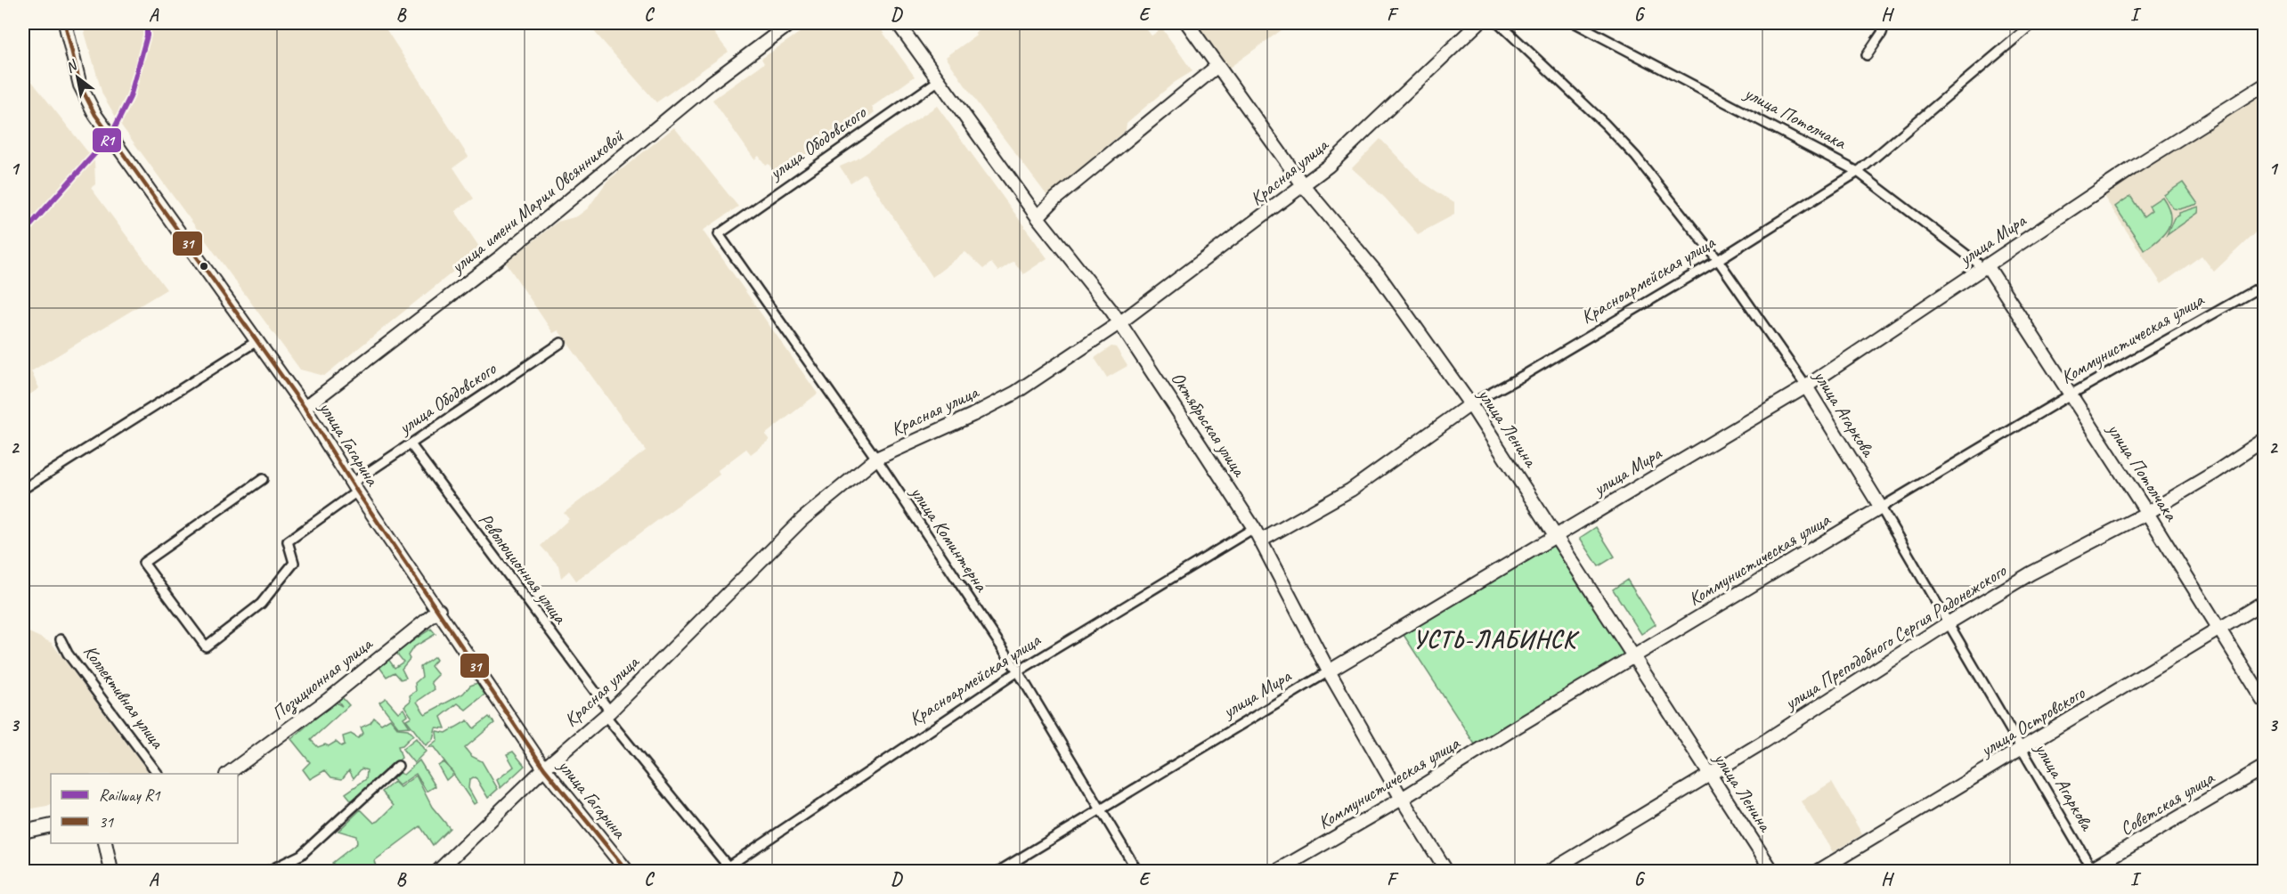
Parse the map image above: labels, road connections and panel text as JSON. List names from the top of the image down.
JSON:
{
  "streets": {
    "street": [
      "улица Потолчака",
      "улица Ободовского",
      "Красная улица",
      "улица имени Марии Овсянниковой",
      "улица Мира",
      "Красноармейская улица",
      "Коммунистическая улица",
      "улица Агаркова",
      "Октябрьская улица",
      "улица Ленина",
      "улица Гагарина",
      "улица Коминтерна",
      "Революционная улица",
      "улица Преподобного Сергия Радонежского",
      "Позиционная улица",
      "Коллективная улица",
      "улица Островского",
      "Советская улица"
    ]
  },
  "crossings": [
    ["улица Потолчака", "улица Мира"],
    ["улица Потолчака", "Красноармейская улица"],
    ["улица Потолчака", "Коммунистическая улица"],
    ["улица Потолчака", "улица Преподобного Сергия Радонежского"],
    ["улица Потолчака", "улица Островского"],
    ["улица Ободовского", "Октябрьская улица"],
    ["улица Ободовского", "улица Гагарина"],
    ["улица Ободовского", "улица Коминтерна"],
    ["улица Ободовского", "Революционная улица"],
    ["Красная улица", "Октябрьская улица"],
    ["Красная улица", "улица Ленина"],
    ["Красная улица", "улица Гагарина"],
    ["Красная улица", "улица Коминтерна"],
    ["Красная улица", "Революционная улица"],
    ["улица имени Марии Овсянниковой", "улица Гагарина"],
    ["улица Мира", "улица Агаркова"],
    ["улица Мира", "Октябрьская улица"],
    ["улица Мира", "улица Ленина"],
    ["улица Мира", "улица Коминтерна"],
    ["Красноармейская улица", "улица Агаркова"],
    ["Красноармейская улица", "Октябрьская улица"],
    ["Красноармейская улица", "улица Ленина"],
    ["Красноармейская улица", "улица Коминтерна"],
    ["Красноармейская улица", "Революционная улица"],
    ["Коммунистическая улица", "улица Агаркова"],
    ["Коммунистическая улица", "Октябрьская улица"],
    ["Коммунистическая улица", "улица Ленина"],
    ["улица Агаркова", "улица Преподобного Сергия Радонежского"],
    ["улица Агаркова", "улица Островского"],
    ["улица Агаркова", "Советская улица"],
    ["улица Ленина", "улица Преподобного Сергия Радонежского"],
    ["улица Гагарина", "Позиционная улица"]
  ],
  "districts": ["УСТЬ-ЛАБИНСК"],
  "lines": ["rail line R1", "transit line 31"],
  "legend": ["Railway R1", "31"],
  "north": "top left",
  "grid": {
    "columns": [
      "A",
      "B",
      "C",
      "D",
      "E",
      "F",
      "G",
      "H",
      "I"
    ],
    "rows": ["1", "2", "3"]
  }
}
